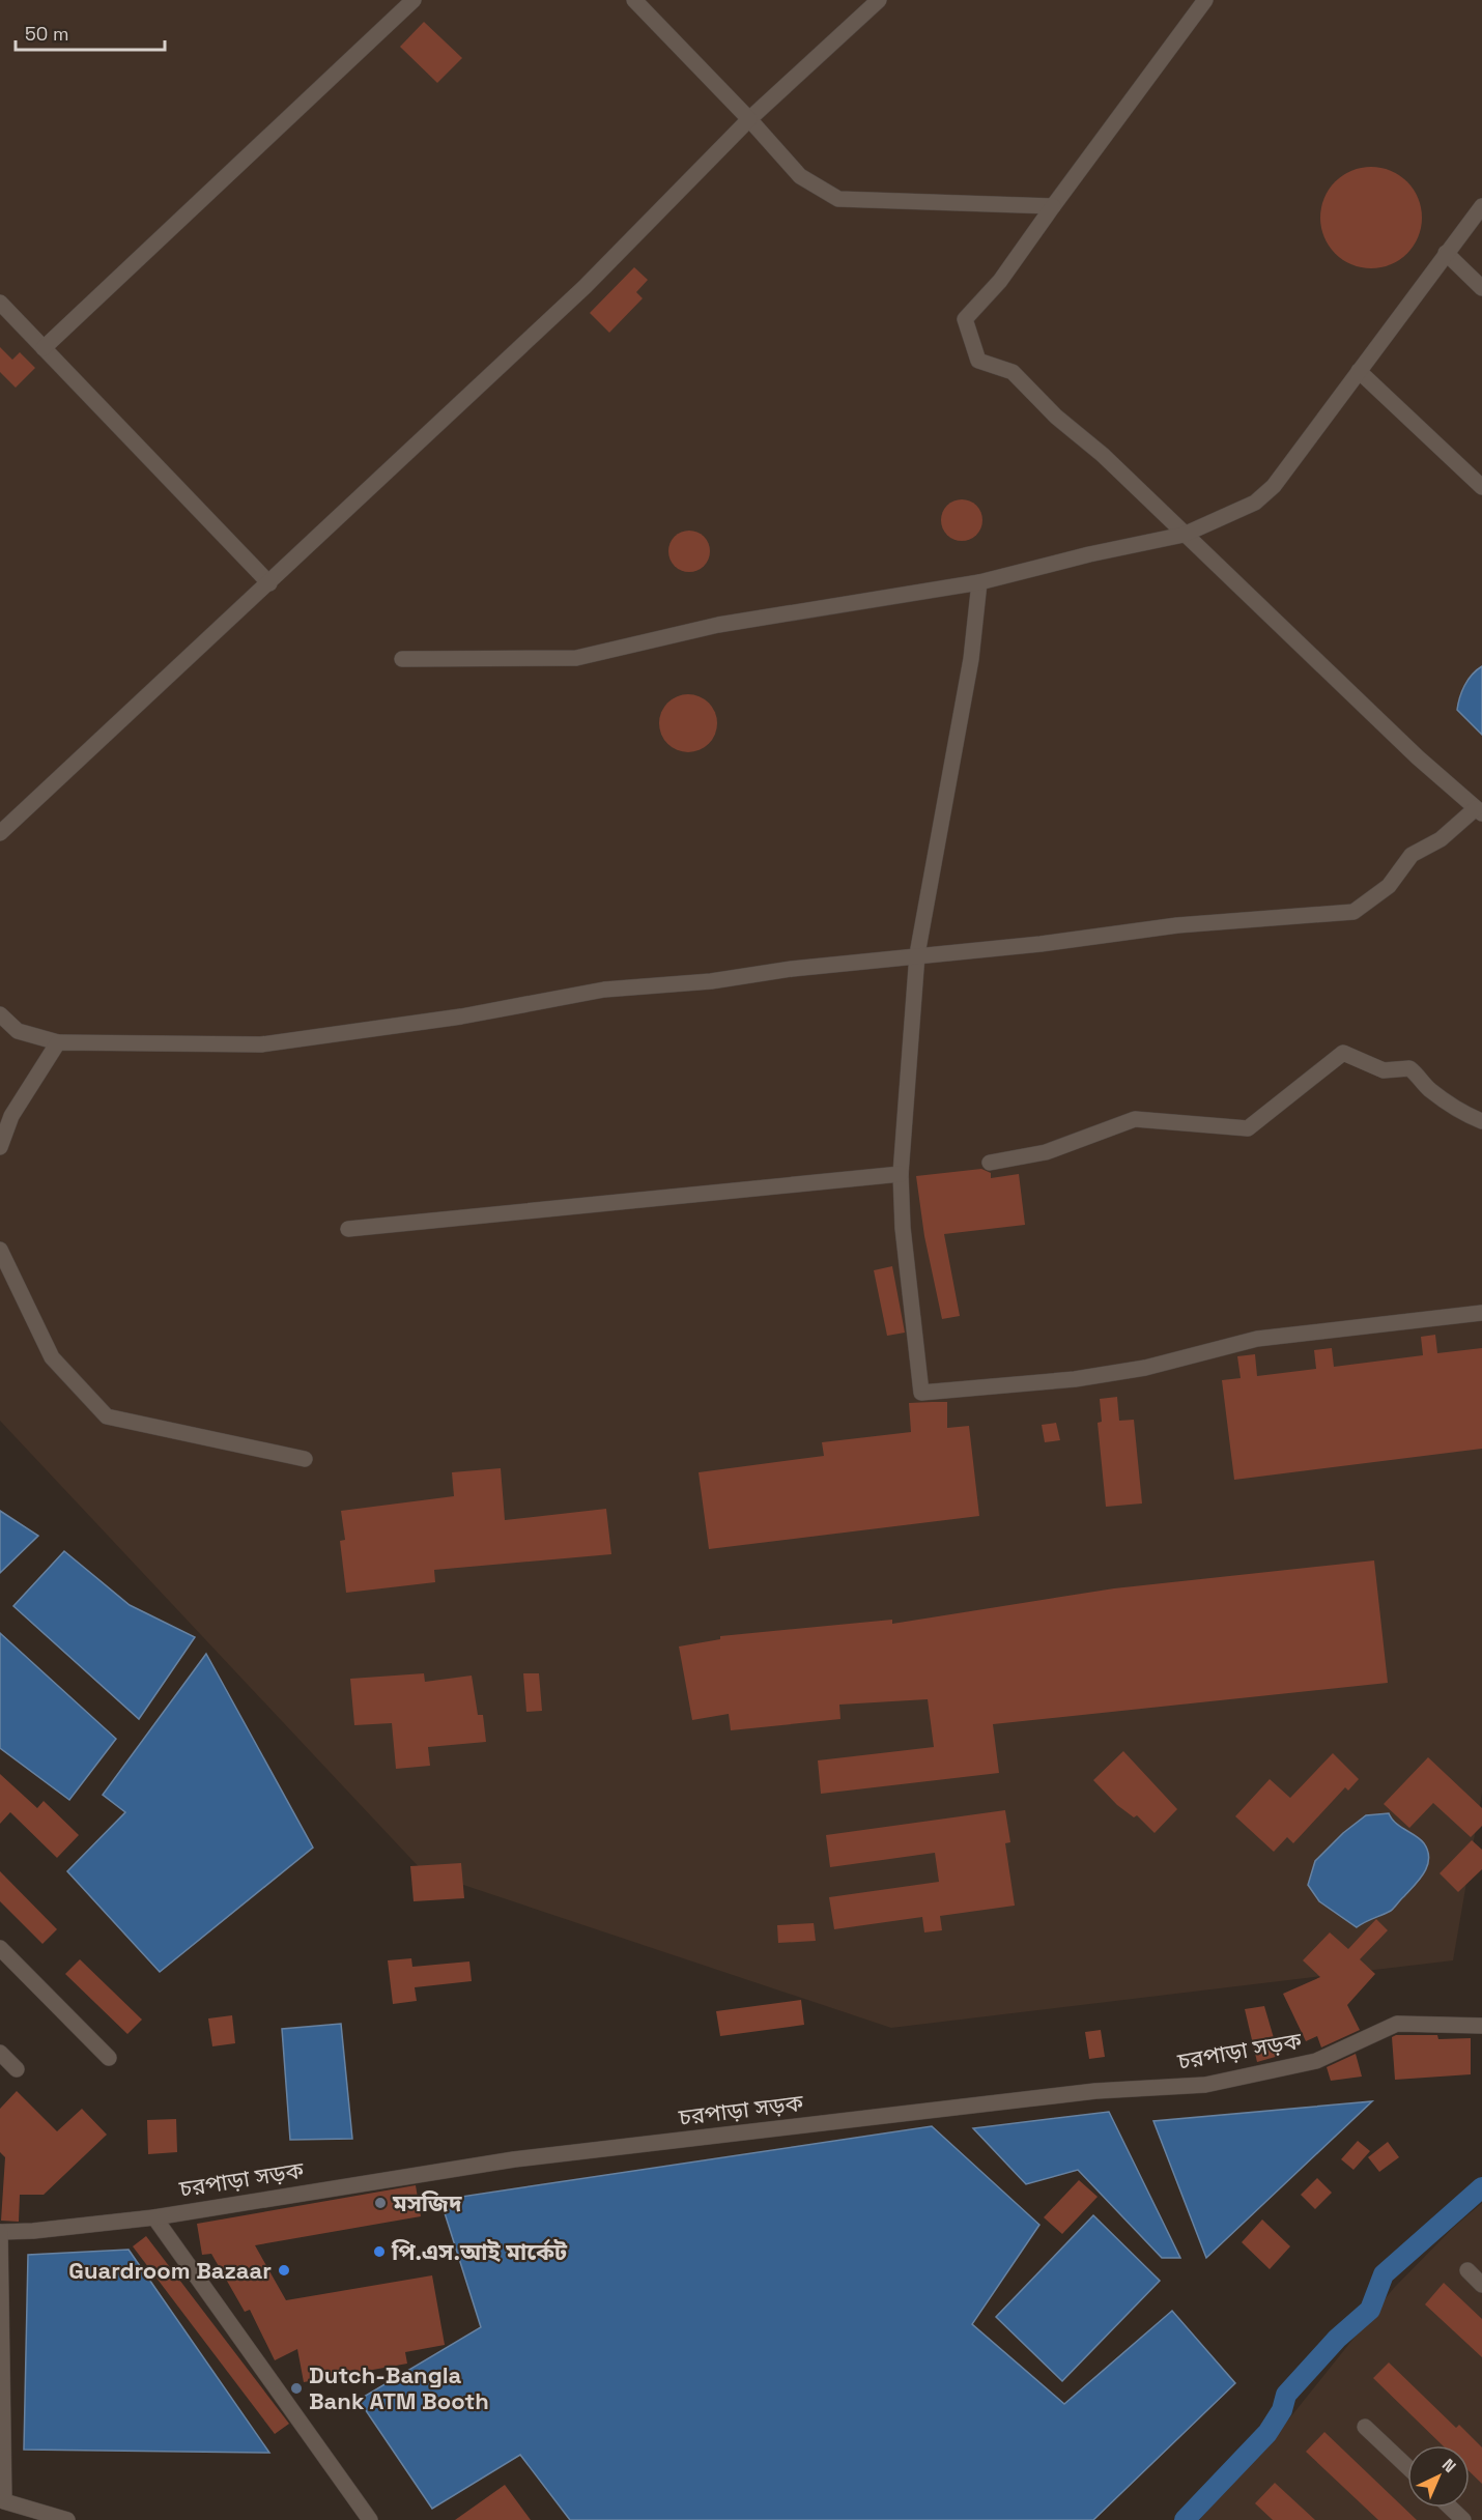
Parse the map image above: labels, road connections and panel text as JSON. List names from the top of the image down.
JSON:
{
  "streets": {
    "street": ["চরপাড়া সড়ক"]
  },
  "places": [
    "মসজিদ",
    "পি.এস.আই মার্কেট",
    "Guardroom Bazaar",
    "Dutch-Bangla Bank ATM Booth"
  ],
  "scale_bar": "50 m",
  "north": "top right"
}
